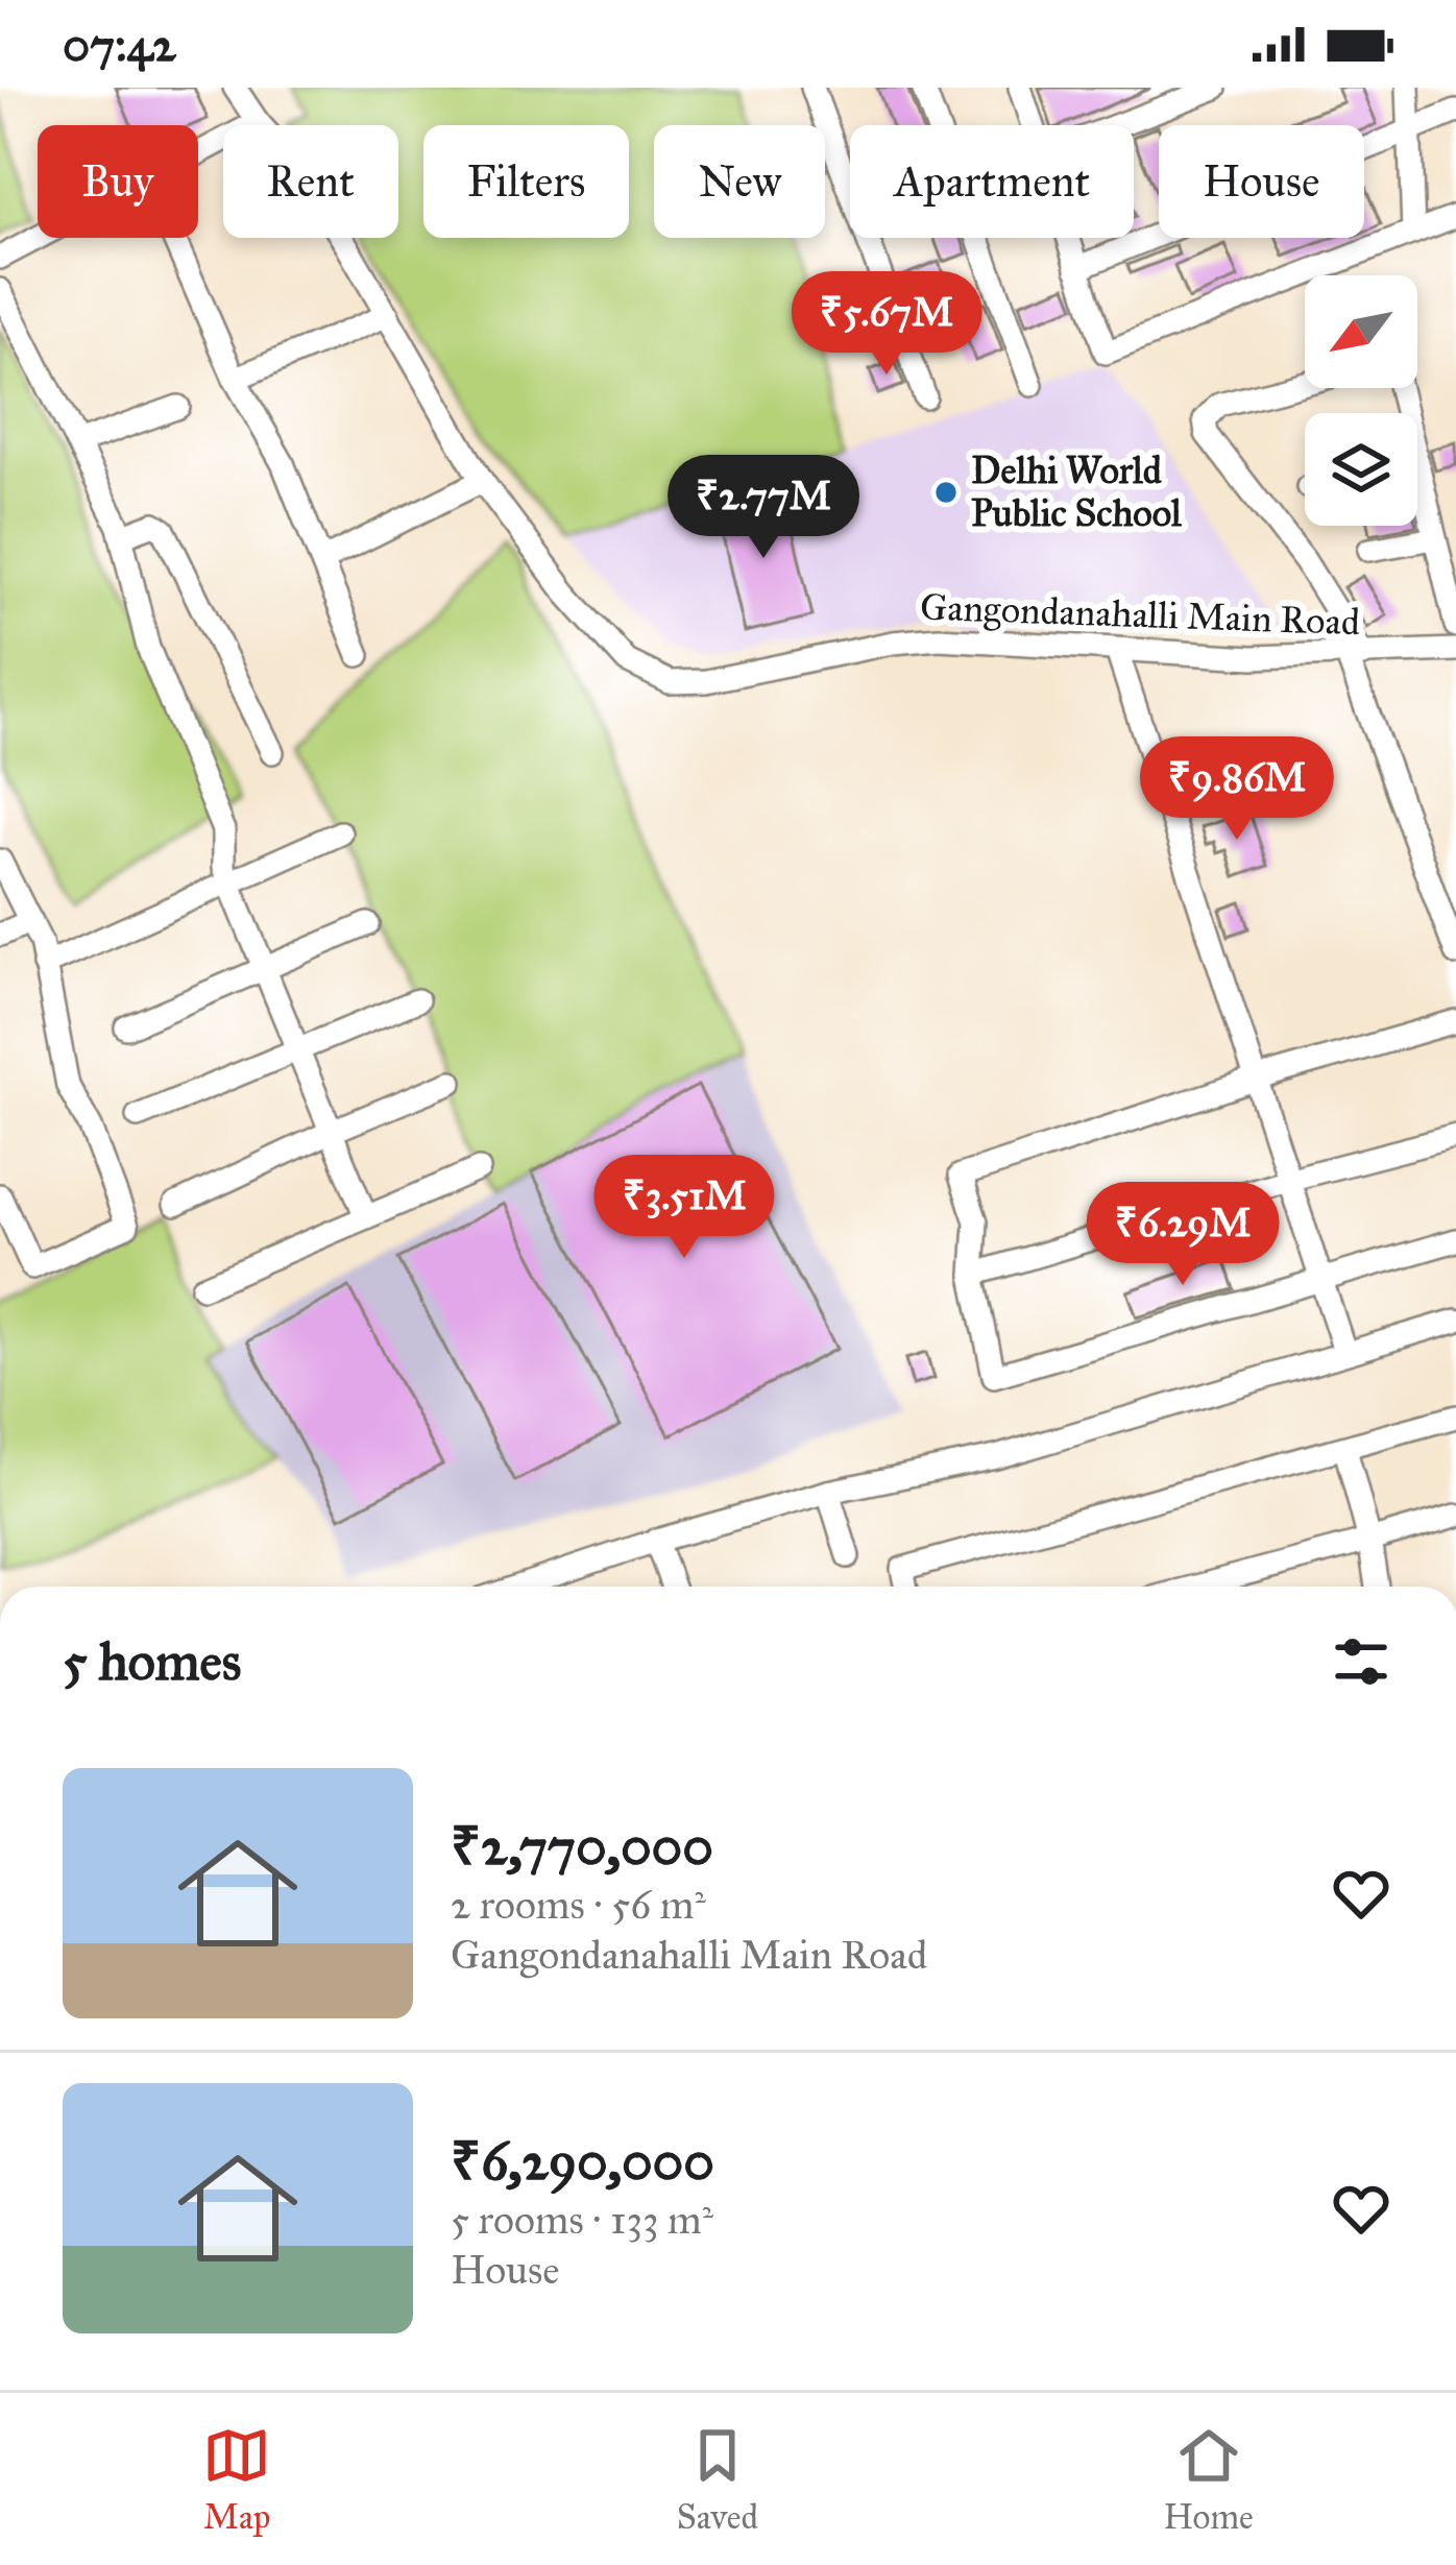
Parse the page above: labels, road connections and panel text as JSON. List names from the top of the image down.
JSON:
{
  "streets": {
    "street": ["Gangondanahalli Main Road"]
  },
  "places": ["Delhi World Public School"],
  "north": "bottom left",
  "page": {
    "status": "07:42",
    "chip": [
      "Buy",
      "Rent",
      "Filters",
      "New",
      "Apartment",
      "House"
    ],
    "price": [
      "₹5.67M",
      "₹2.77M",
      "₹9.86M",
      "₹3.51M",
      "₹6.29M"
    ],
    "heading": "5 homes",
    "list": [
      {
        "name": "₹2,770,000",
        "note": "2 rooms · 56 m² · Gangondanahalli Main Road"
      },
      {
        "name": "₹6,290,000",
        "note": "5 rooms · 133 m² · House"
      }
    ],
    "tabs": ["Map", "Saved", "Home"]
  }
}
